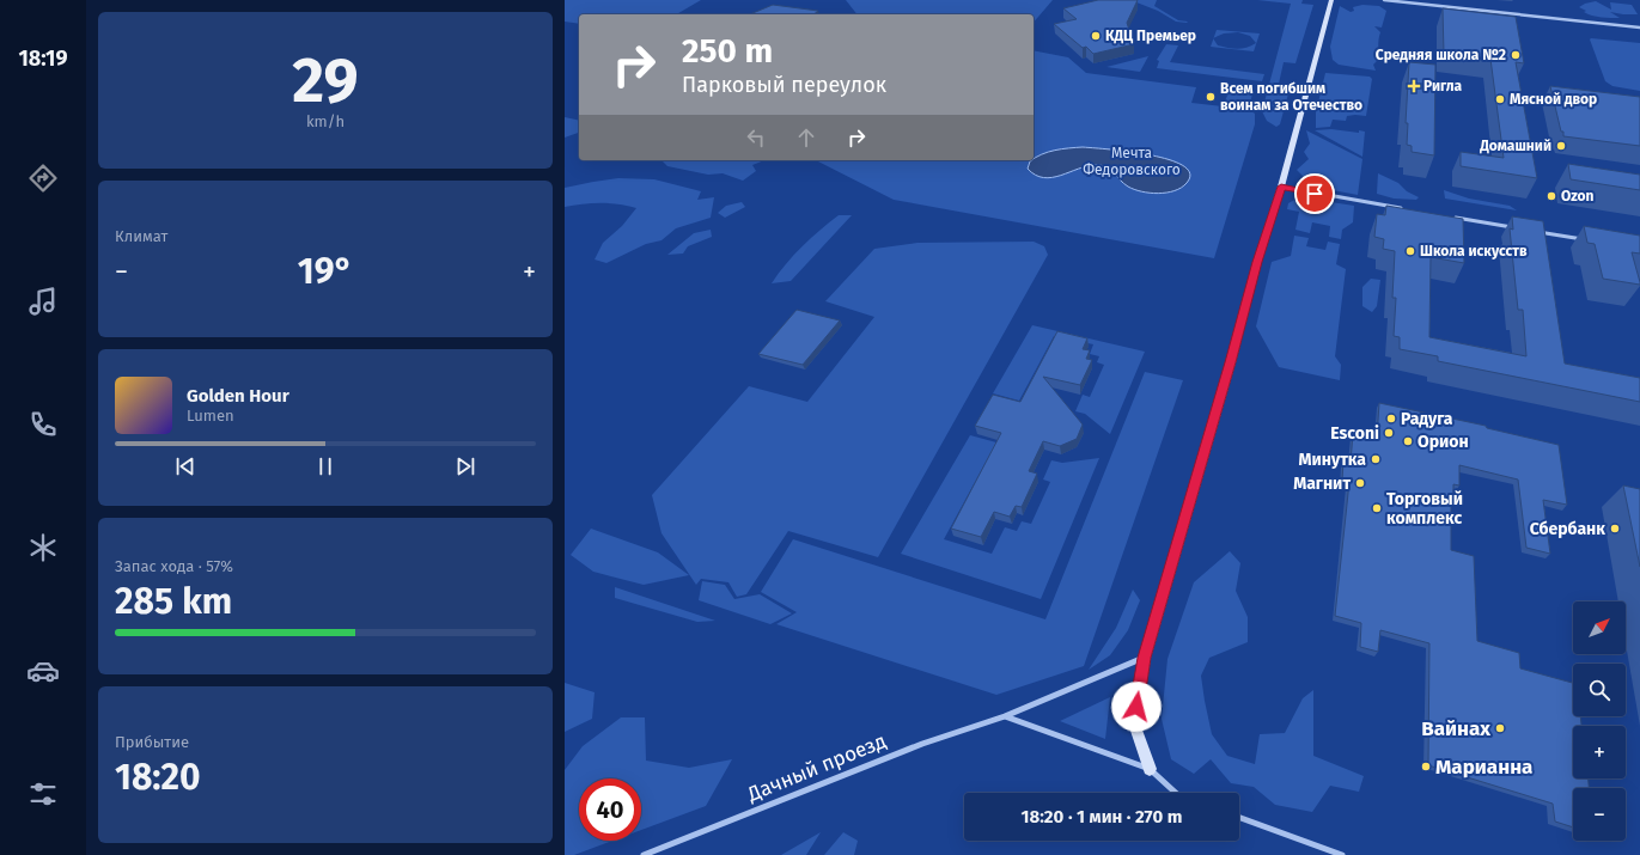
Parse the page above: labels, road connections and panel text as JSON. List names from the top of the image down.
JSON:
{
  "streets": {
    "street": ["Дачный проезд"]
  },
  "parks": ["Мечта Федоровского"],
  "places": {
    "other": [
      "КДЦ Премьер",
      "Средняя школа №2",
      "Всем погибшим воинам за Отечество",
      "Мясной двор",
      "Домашний",
      "Ozon",
      "Школа искусств",
      "Радуга",
      "Esconi",
      "Орион",
      "Минутка",
      "Магнит",
      "Торговый комплекс",
      "Сбербанк",
      "Вайнах",
      "Марианна"
    ],
    "health": ["Ригла"]
  },
  "north": "top right",
  "page": {
    "tabs": "18:19",
    "tile": [
      ["29", "km/h"],
      "Климат",
      ["Запас хода · 57%", "285 km"],
      ["Прибытие", "18:20"]
    ],
    "turn": ["250 m", "Парковый переулок"],
    "heat": ["−", "19°", "+"],
    "song": ["Golden Hour", "Lumen"],
    "map_buttons": ["+", "−"],
    "limit": "40",
    "trip": "18:20 · 1 мин · 270 m"
  }
}
